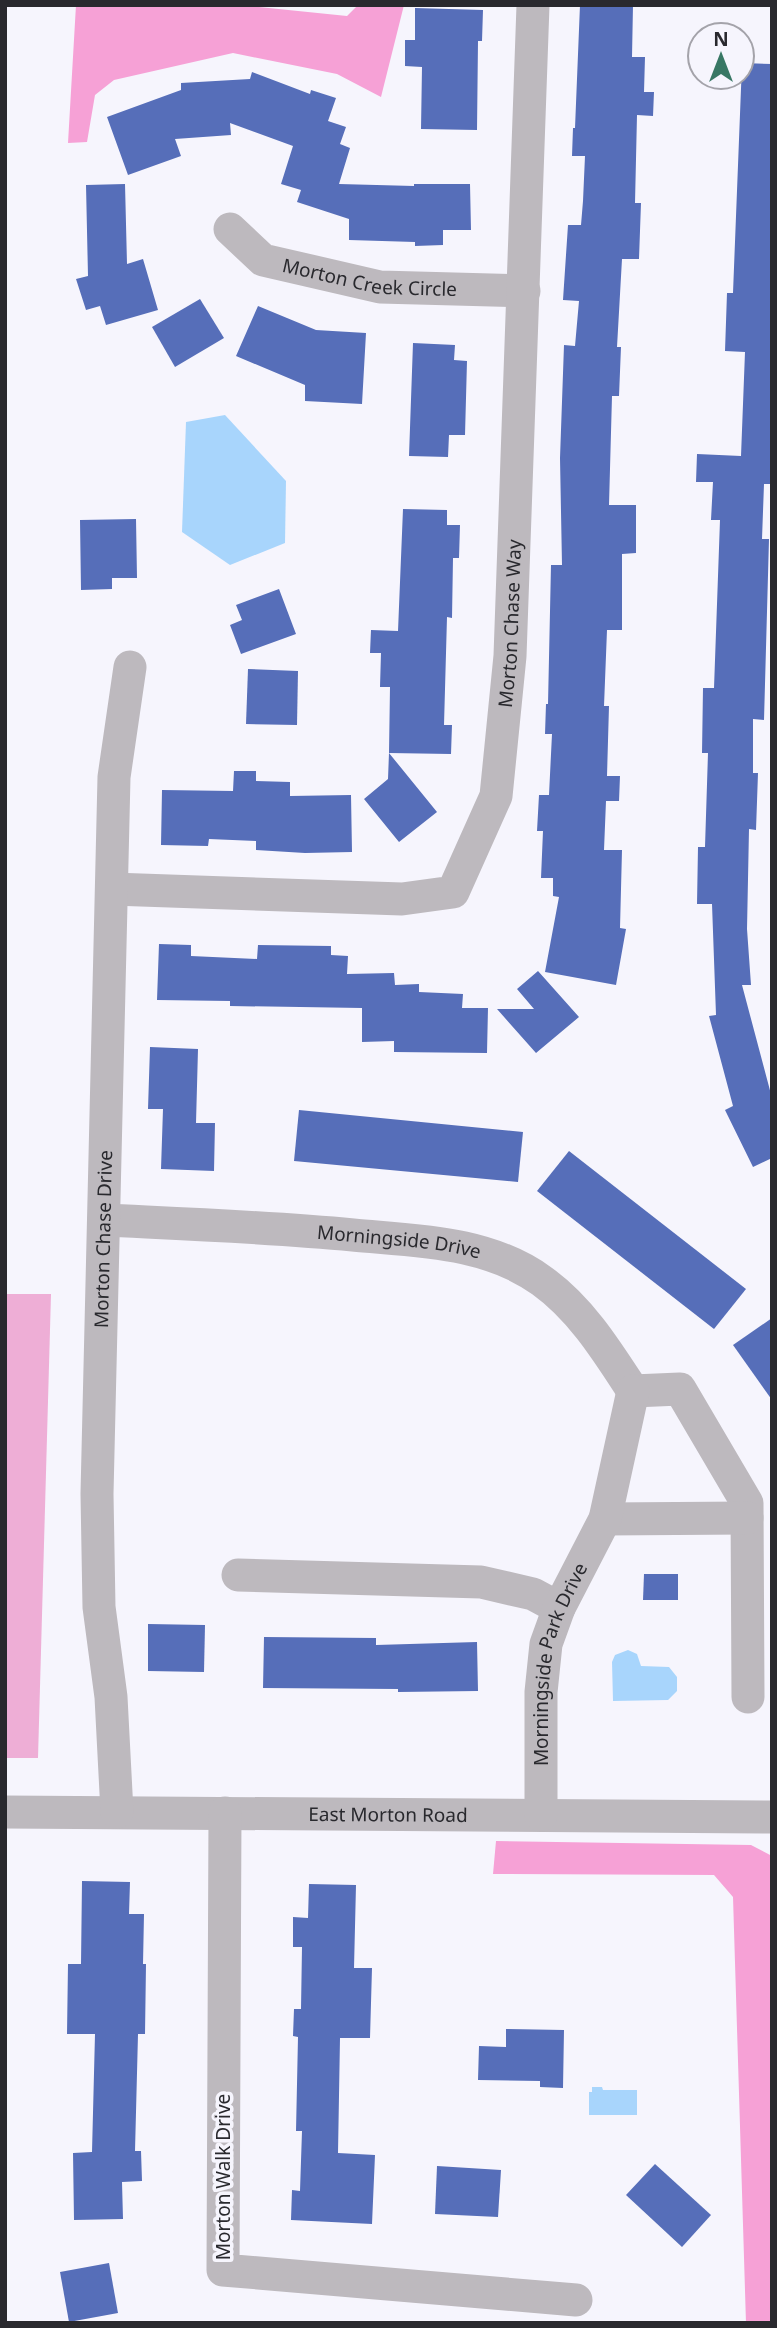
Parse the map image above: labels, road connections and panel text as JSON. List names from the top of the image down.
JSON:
{
  "streets": {
    "street": [
      "Morton Creek Circle",
      "Morton Chase Way",
      "Morton Chase Drive",
      "Morningside Drive",
      "Morningside Park Drive",
      "East Morton Road",
      "Morton Walk Drive"
    ]
  },
  "crossings": [
    ["Morton Creek Circle", "Morton Chase Way"],
    ["Morton Chase Way", "Morton Chase Drive"],
    ["Morton Chase Drive", "Morningside Drive"],
    ["Morton Chase Drive", "East Morton Road"],
    ["Morningside Drive", "Morningside Park Drive"],
    ["Morningside Park Drive", "East Morton Road"],
    ["East Morton Road", "Morton Walk Drive"]
  ],
  "north": "top"
}
